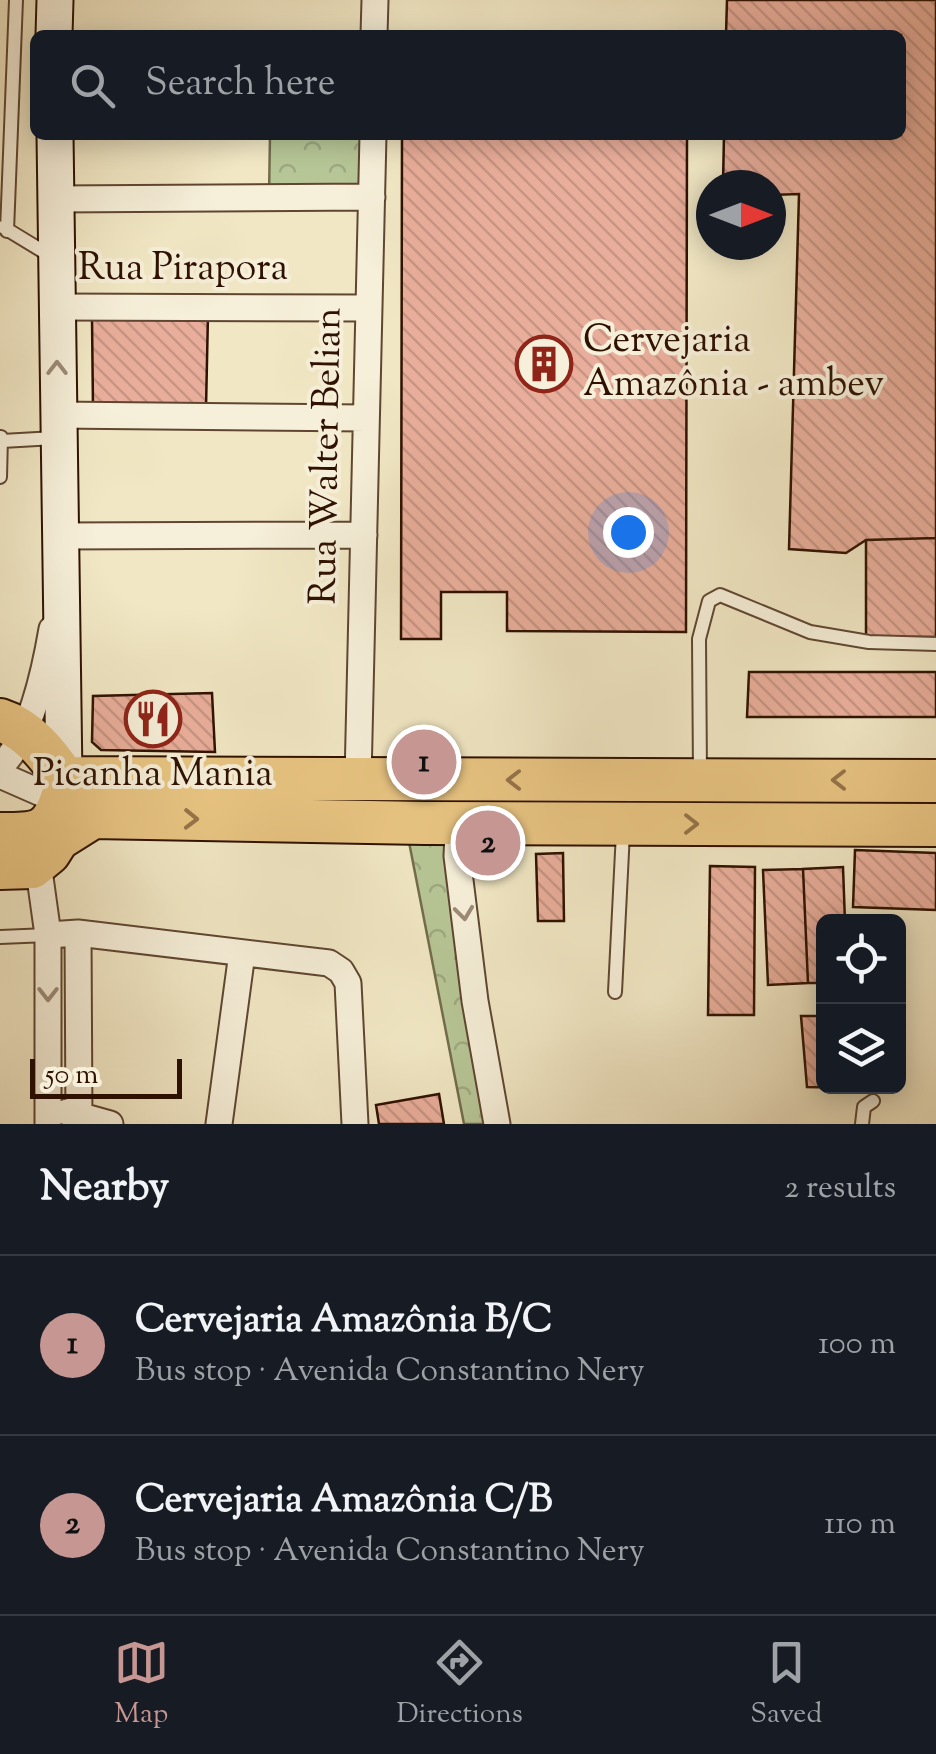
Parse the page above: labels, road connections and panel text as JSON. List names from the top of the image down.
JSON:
{
  "streets": {
    "street": ["Rua Pirapora", "Rua Walter Belian"]
  },
  "crossings": [
    ["Rua Pirapora", "Rua Walter Belian"]
  ],
  "places": {
    "building": ["Cervejaria Amazônia - ambev"],
    "restaurant": ["Picanha Mania"]
  },
  "scale_bar": "50 m",
  "north": "right",
  "page": {
    "search": "Search here",
    "pins": ["1", "2"],
    "scale": "50 m",
    "heading": ["Nearby", "2 results"],
    "list": [
      {
        "mark": "1",
        "name": "Cervejaria Amazônia B/C",
        "note": "Bus stop · Avenida Constantino Nery",
        "value": "100 m"
      },
      {
        "mark": "2",
        "name": "Cervejaria Amazônia C/B",
        "note": "Bus stop · Avenida Constantino Nery",
        "value": "110 m"
      }
    ],
    "nav": ["Map", "Directions", "Saved"]
  }
}
